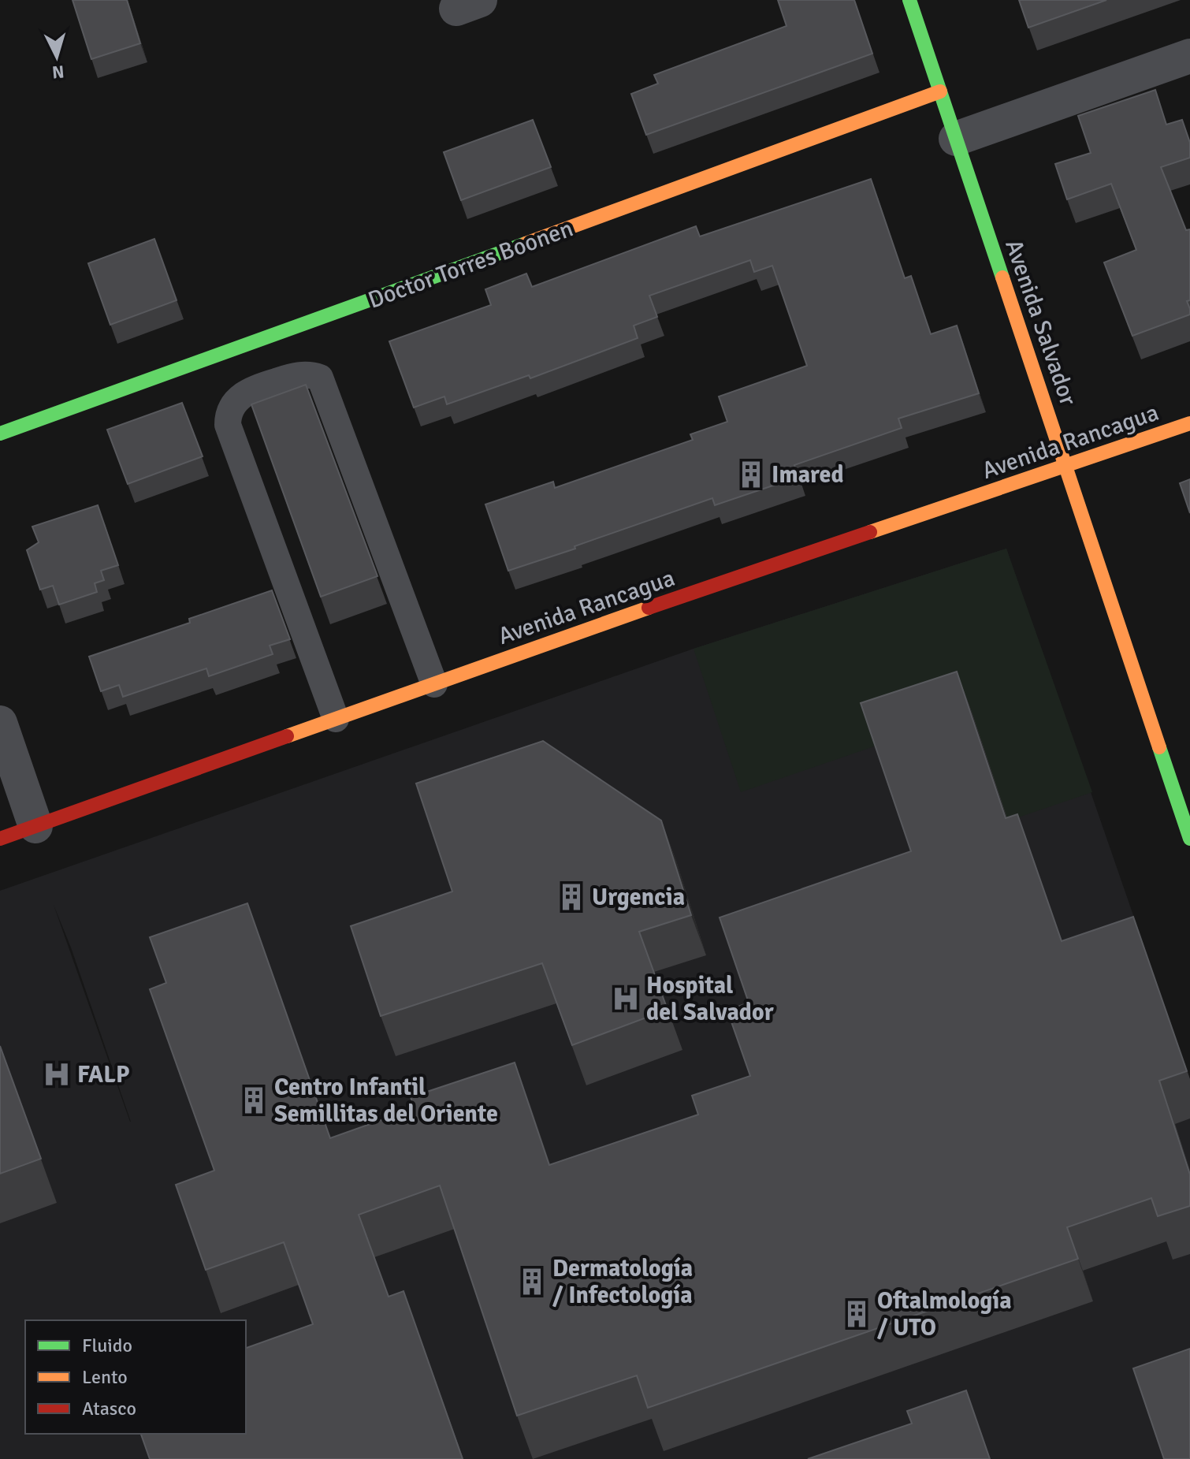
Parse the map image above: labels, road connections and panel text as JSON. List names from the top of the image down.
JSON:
{
  "streets": {
    "main road": ["Doctor Torres Boonen", "Avenida Salvador", "Avenida Rancagua"]
  },
  "crossings": [
    ["Doctor Torres Boonen", "Avenida Salvador"],
    ["Avenida Salvador", "Avenida Rancagua"]
  ],
  "places": {
    "building": [
      "Imared",
      "Urgencia",
      "Centro Infantil Semillitas del Oriente",
      "Dermatología / Infectología",
      "Oftalmología / UTO"
    ],
    "hospital": ["Hospital del Salvador", "FALP"]
  },
  "legend": ["Fluido", "Lento", "Atasco"],
  "north": "bottom"
}
